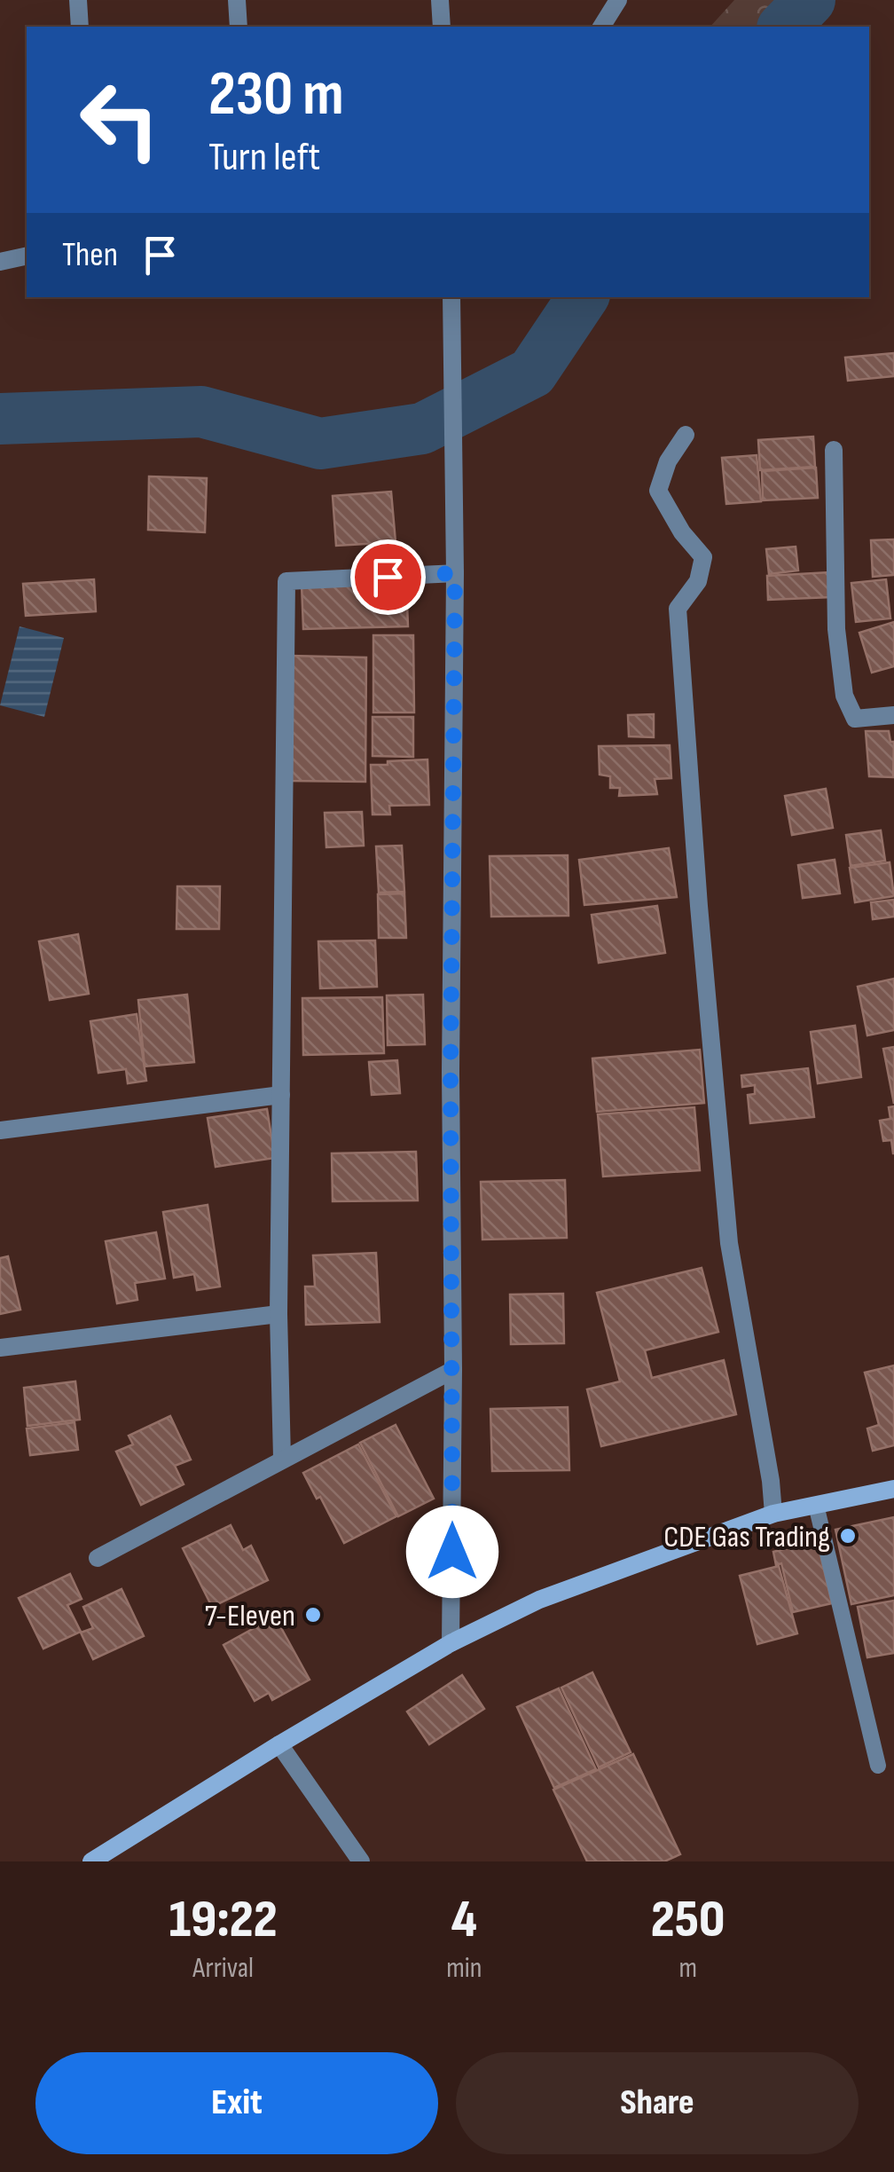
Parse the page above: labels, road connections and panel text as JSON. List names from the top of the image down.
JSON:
{
  "places": ["CDE Gas Trading", "7-Eleven"],
  "page": {
    "turn": ["230 m", "Turn left"],
    "then": "Then",
    "eta": [
      "19:22",
      "Arrival",
      "4",
      "min",
      "250",
      "m"
    ],
    "buttons": ["Exit", "Share"]
  }
}
